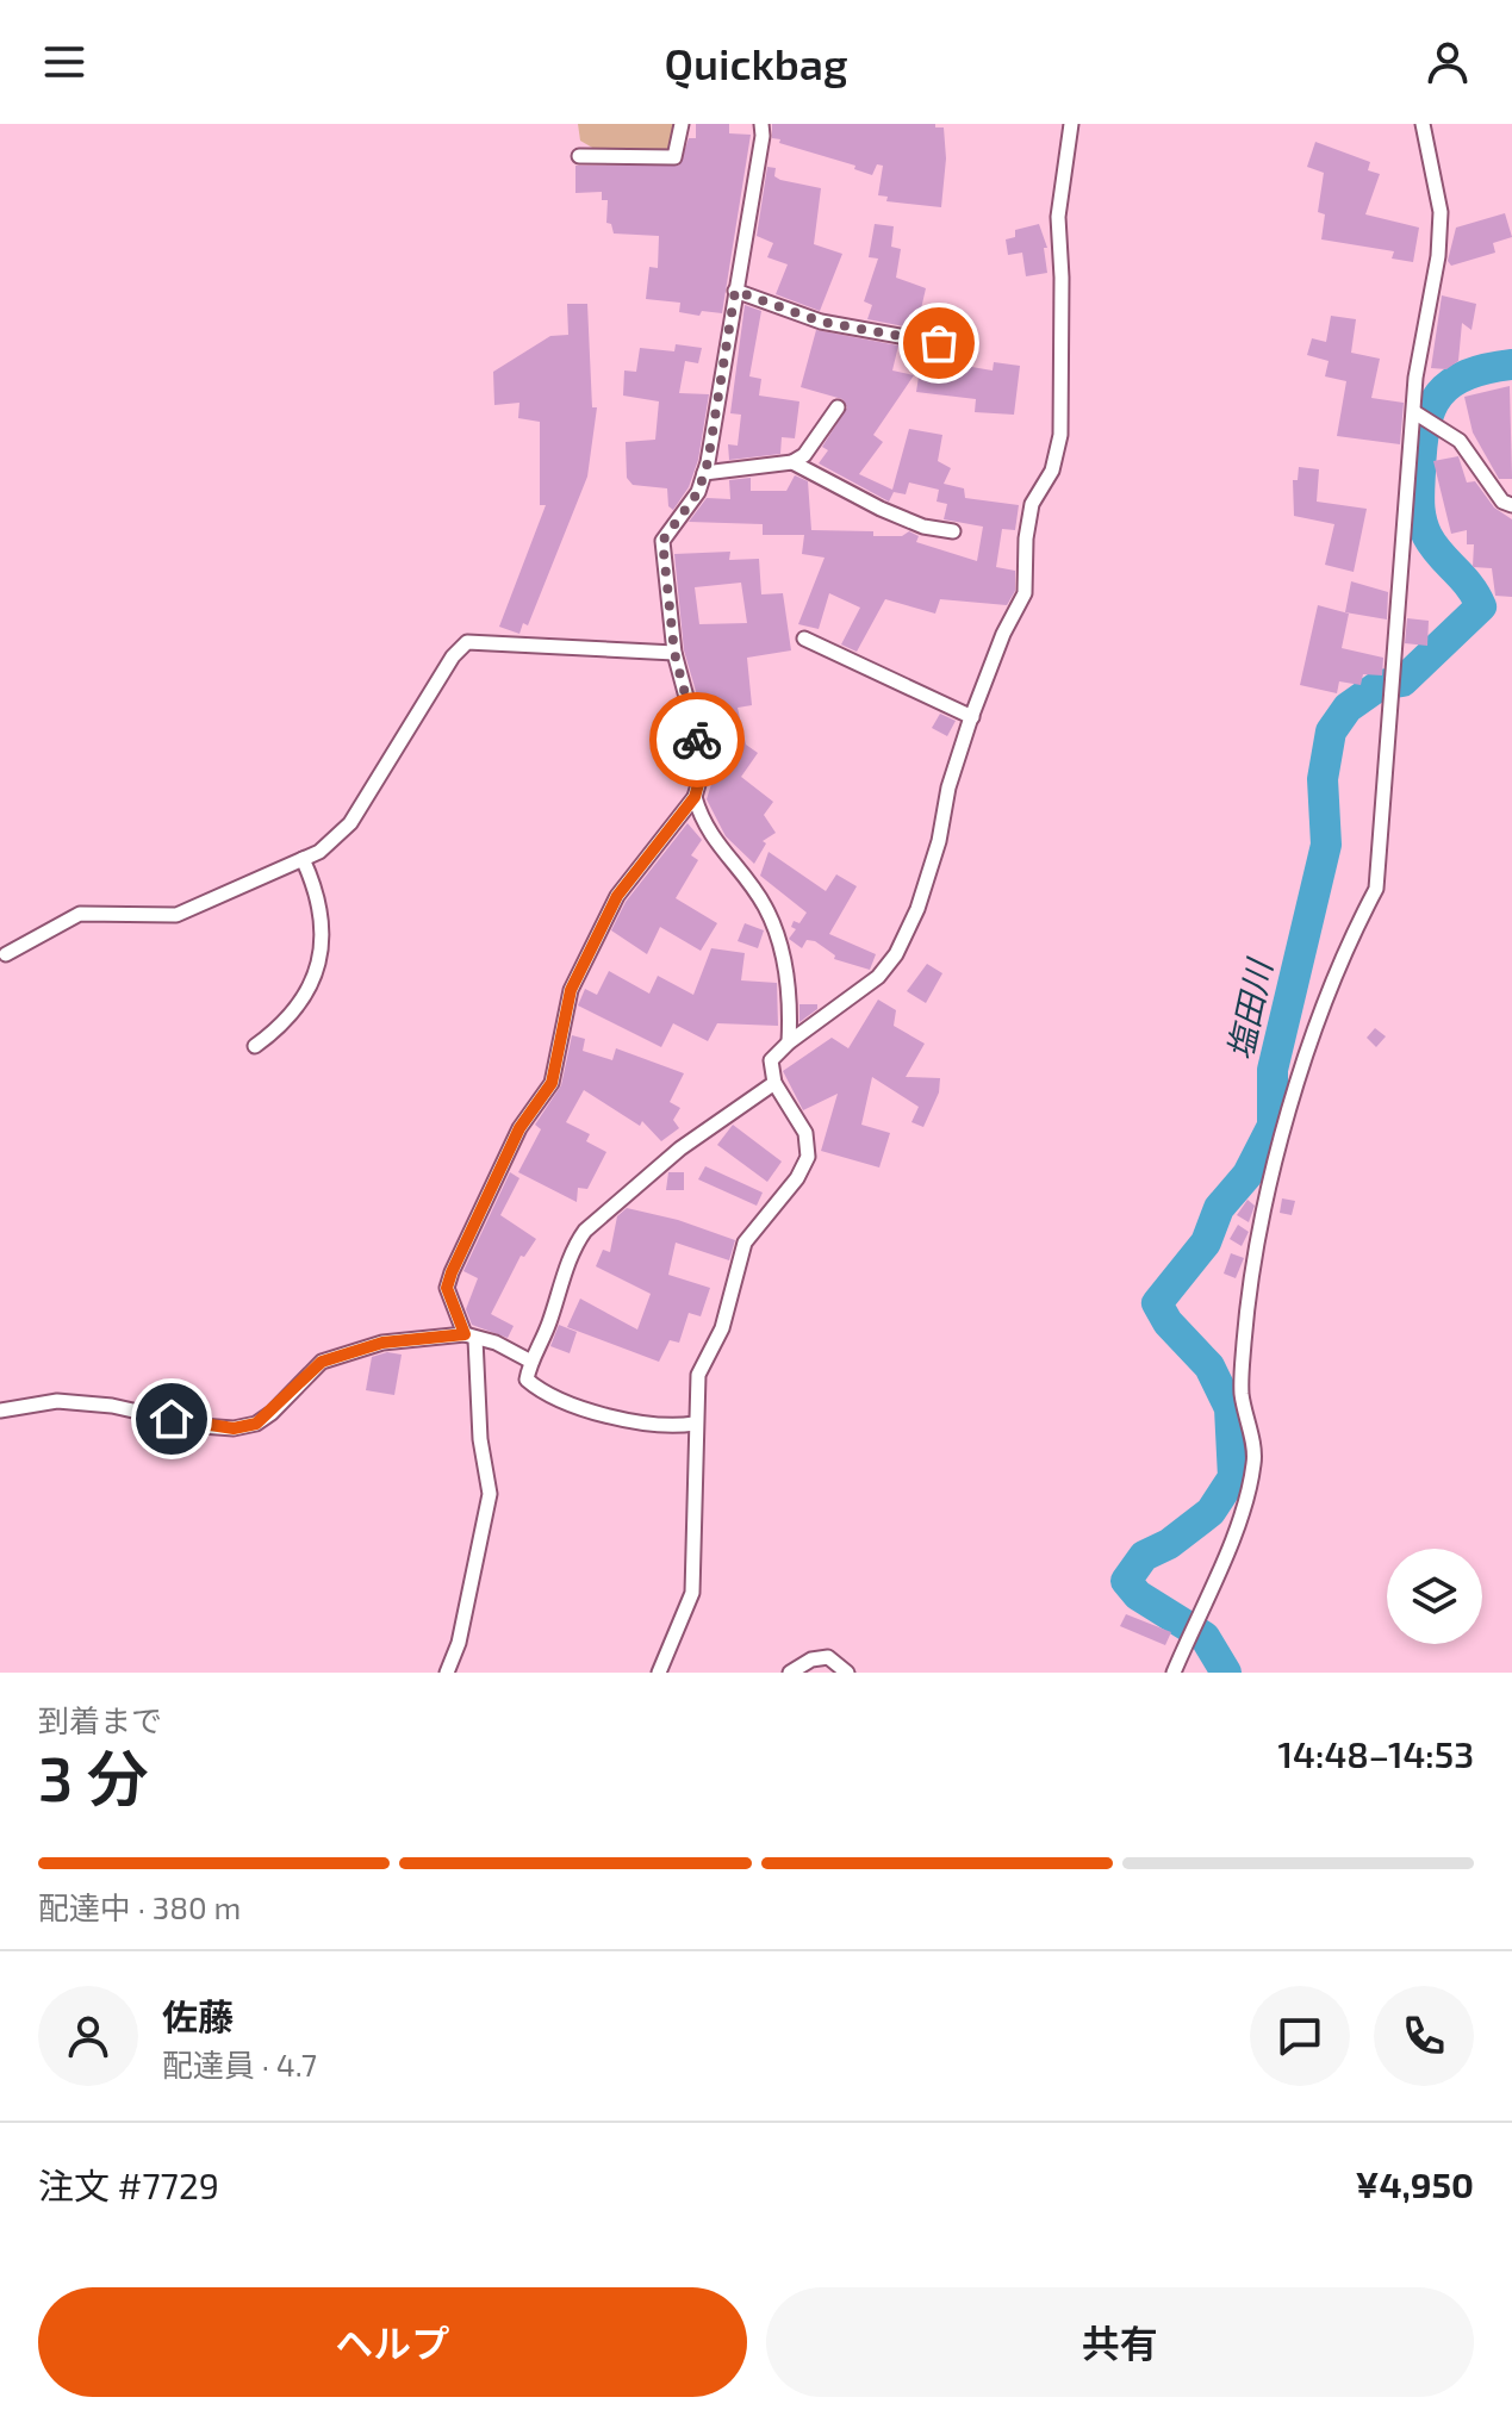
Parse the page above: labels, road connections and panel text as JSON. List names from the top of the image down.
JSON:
{
  "water": ["塩田川"],
  "page": {
    "header": "Quickbag",
    "heading": ["3 分", "到着まで", "14:48–14:53"],
    "panel": [
      "佐藤",
      "配達員 · 4.7",
      "注文 #7729",
      "¥4,950"
    ],
    "bar": "配達中 · 380 m",
    "buttons": ["ヘルプ", "共有"]
  }
}
